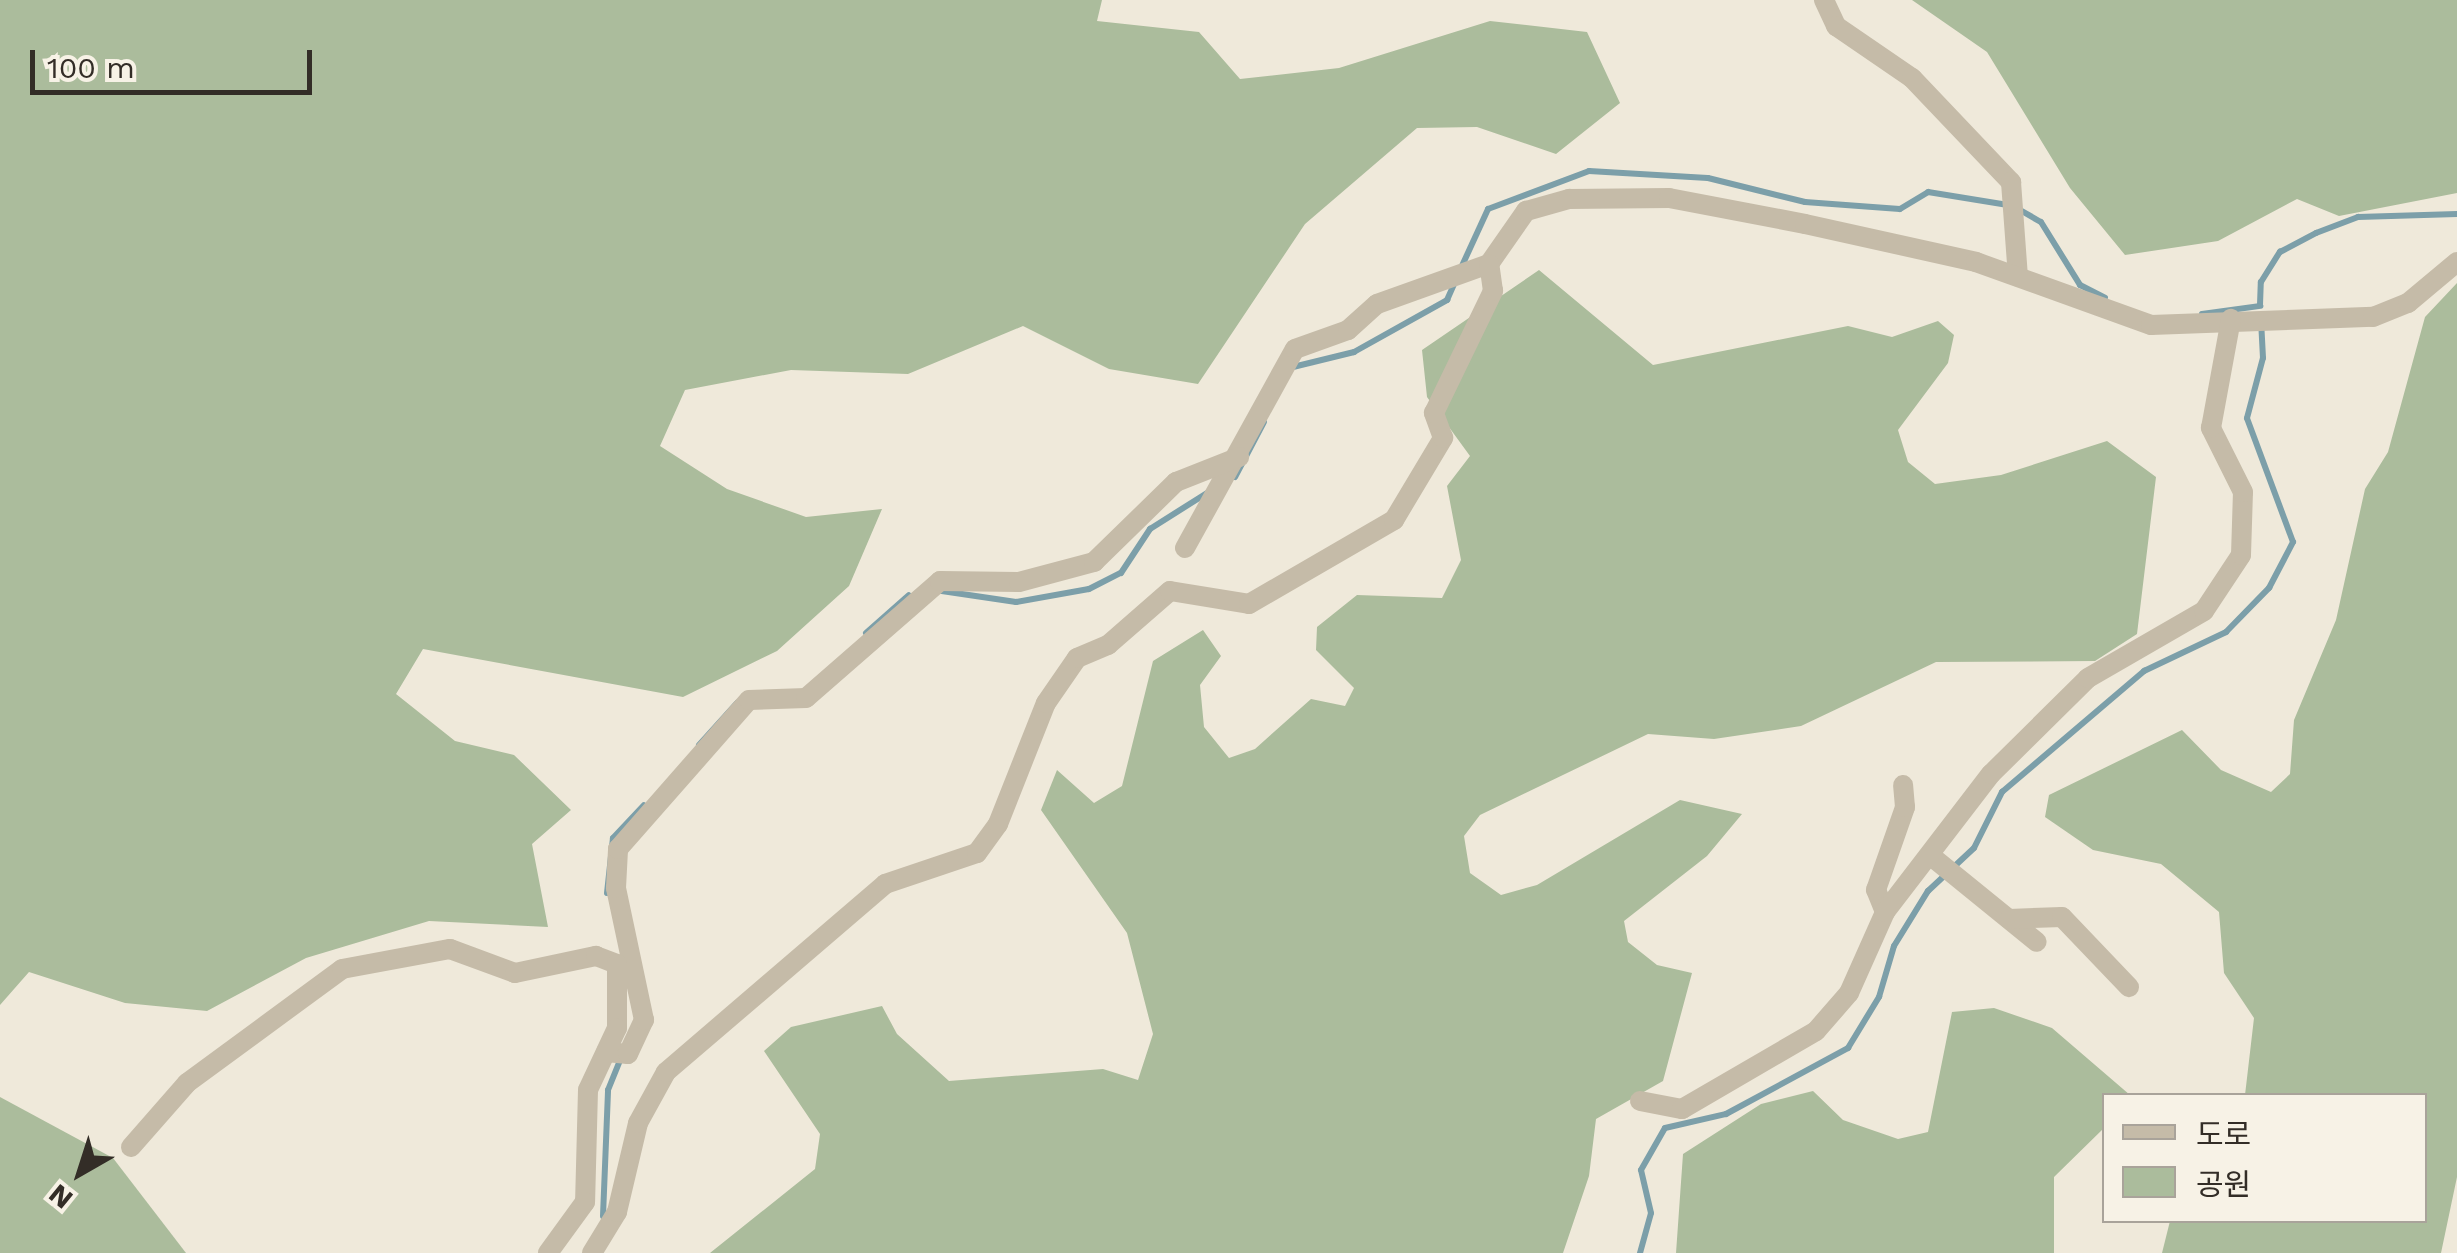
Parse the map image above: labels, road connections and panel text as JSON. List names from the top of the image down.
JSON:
{
  "legend": ["도로", "공원"],
  "scale_bar": "100 m",
  "north": "bottom left"
}
